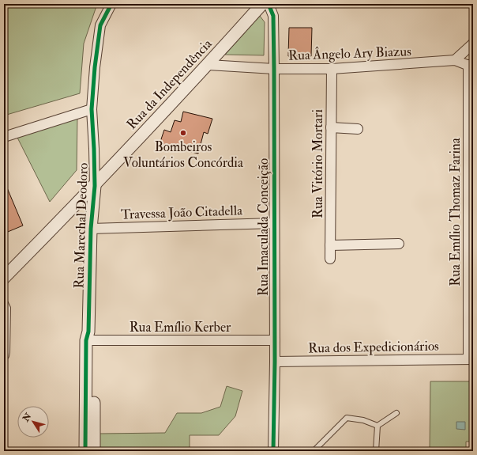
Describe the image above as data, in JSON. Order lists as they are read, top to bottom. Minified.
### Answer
{"streets":{"street":["Rua Ângelo Ary Biazus","Rua da Independência","Rua Vitório Mortari","Travessa João Citadella","Rua Emílio Thomaz Farina","Rua Marechal Deodoro","Rua Imaculada Conceição","Rua Emílio Kerber","Rua dos Expedicionários"]},"crossings":[["Rua Ângelo Ary Biazus","Rua da Independência"],["Rua Ângelo Ary Biazus","Rua Vitório Mortari"],["Rua Ângelo Ary Biazus","Rua Emílio Thomaz Farina"],["Rua Ângelo Ary Biazus","Rua Imaculada Conceição"],["Rua da Independência","Rua Marechal Deodoro"],["Travessa João Citadella","Rua Marechal Deodoro"],["Travessa João Citadella","Rua Imaculada Conceição"],["Rua Emílio Thomaz Farina","Rua dos Expedicionários"],["Rua Marechal Deodoro","Rua Emílio Kerber"],["Rua Imaculada Conceição","Rua Emílio Kerber"],["Rua Imaculada Conceição","Rua dos Expedicionários"]],"places":["Bombeiros Voluntários Concórdia"],"north":"top left"}
